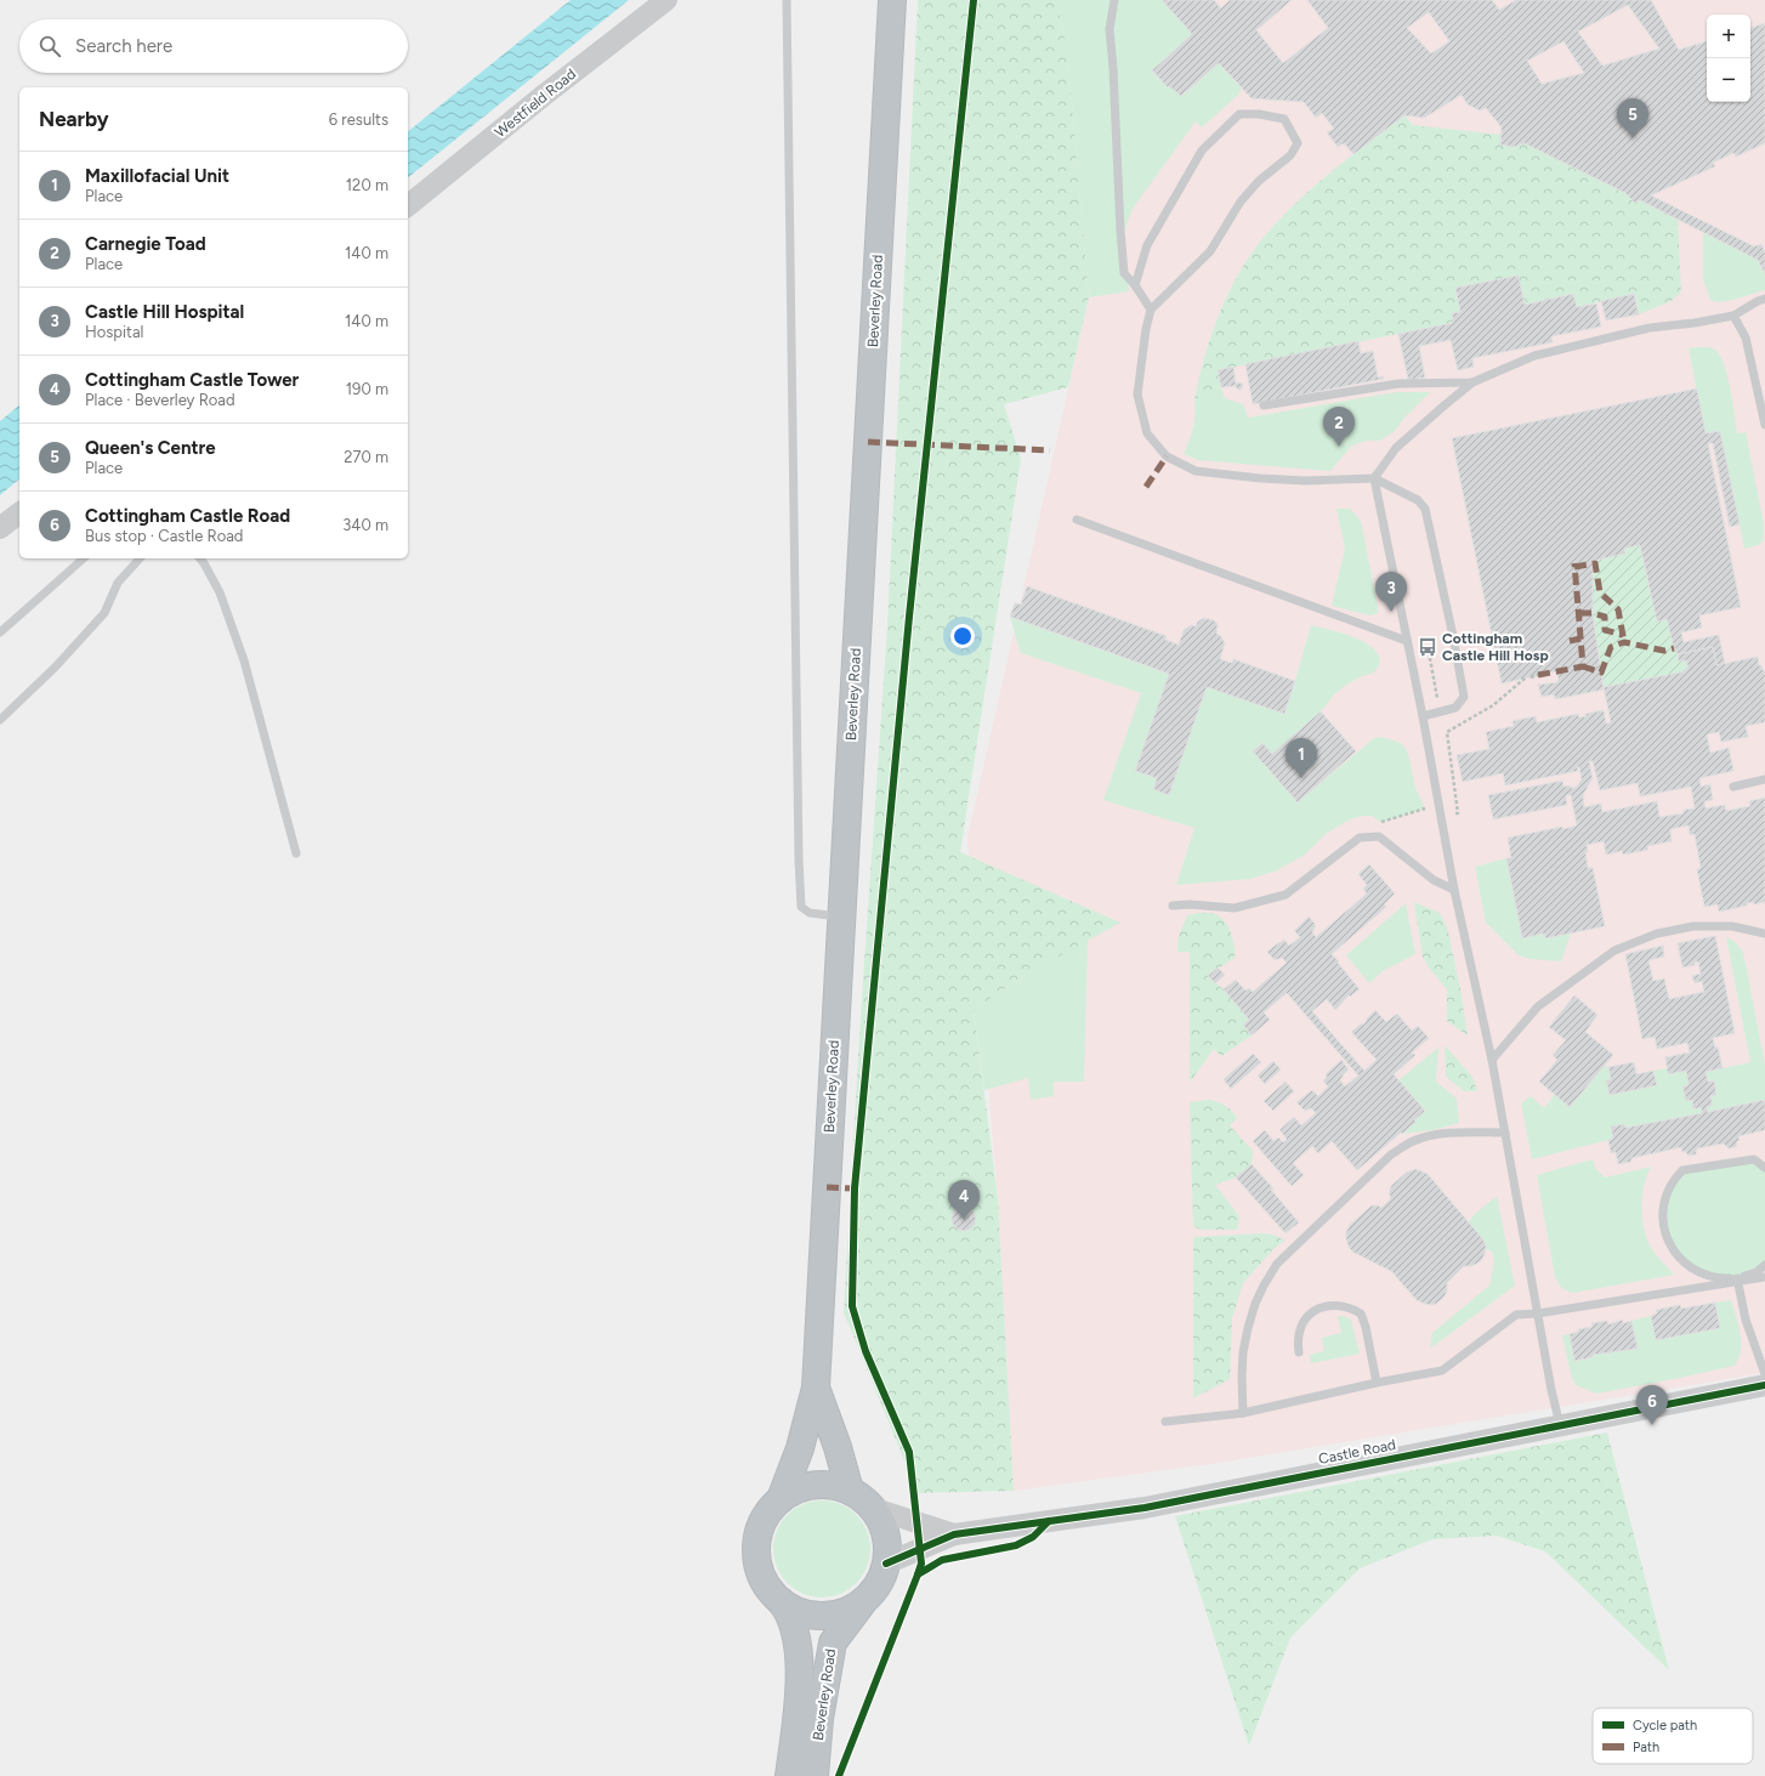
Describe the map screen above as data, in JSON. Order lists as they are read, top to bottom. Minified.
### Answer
{"streets":{"highway":["Beverley Road"],"street":["Westfield Road","Castle Road"]},"crossings":[["Beverley Road","Castle Road"]],"places":{"bus stop":["Cottingham Castle Hill Hosp"]},"legend":["Cycle path","Path"],"page":{"map_buttons":["+","−"],"search":"Search here","heading":["Nearby","6 results"],"pins":["5","2","3","1","4","6"],"list":[{"mark":"1","name":"Maxillofacial Unit","note":"Place","value":"120 m"},{"mark":"2","name":"Carnegie Toad","note":"Place","value":"140 m"},{"mark":"3","name":"Castle Hill Hospital","note":"Hospital","value":"140 m"},{"mark":"4","name":"Cottingham Castle Tower","note":"Place · Beverley Road","value":"190 m"},{"mark":"5","name":"Queen's Centre","note":"Place","value":"270 m"},{"mark":"6","name":"Cottingham Castle Road","note":"Bus stop · Castle Road","value":"340 m"}]}}
